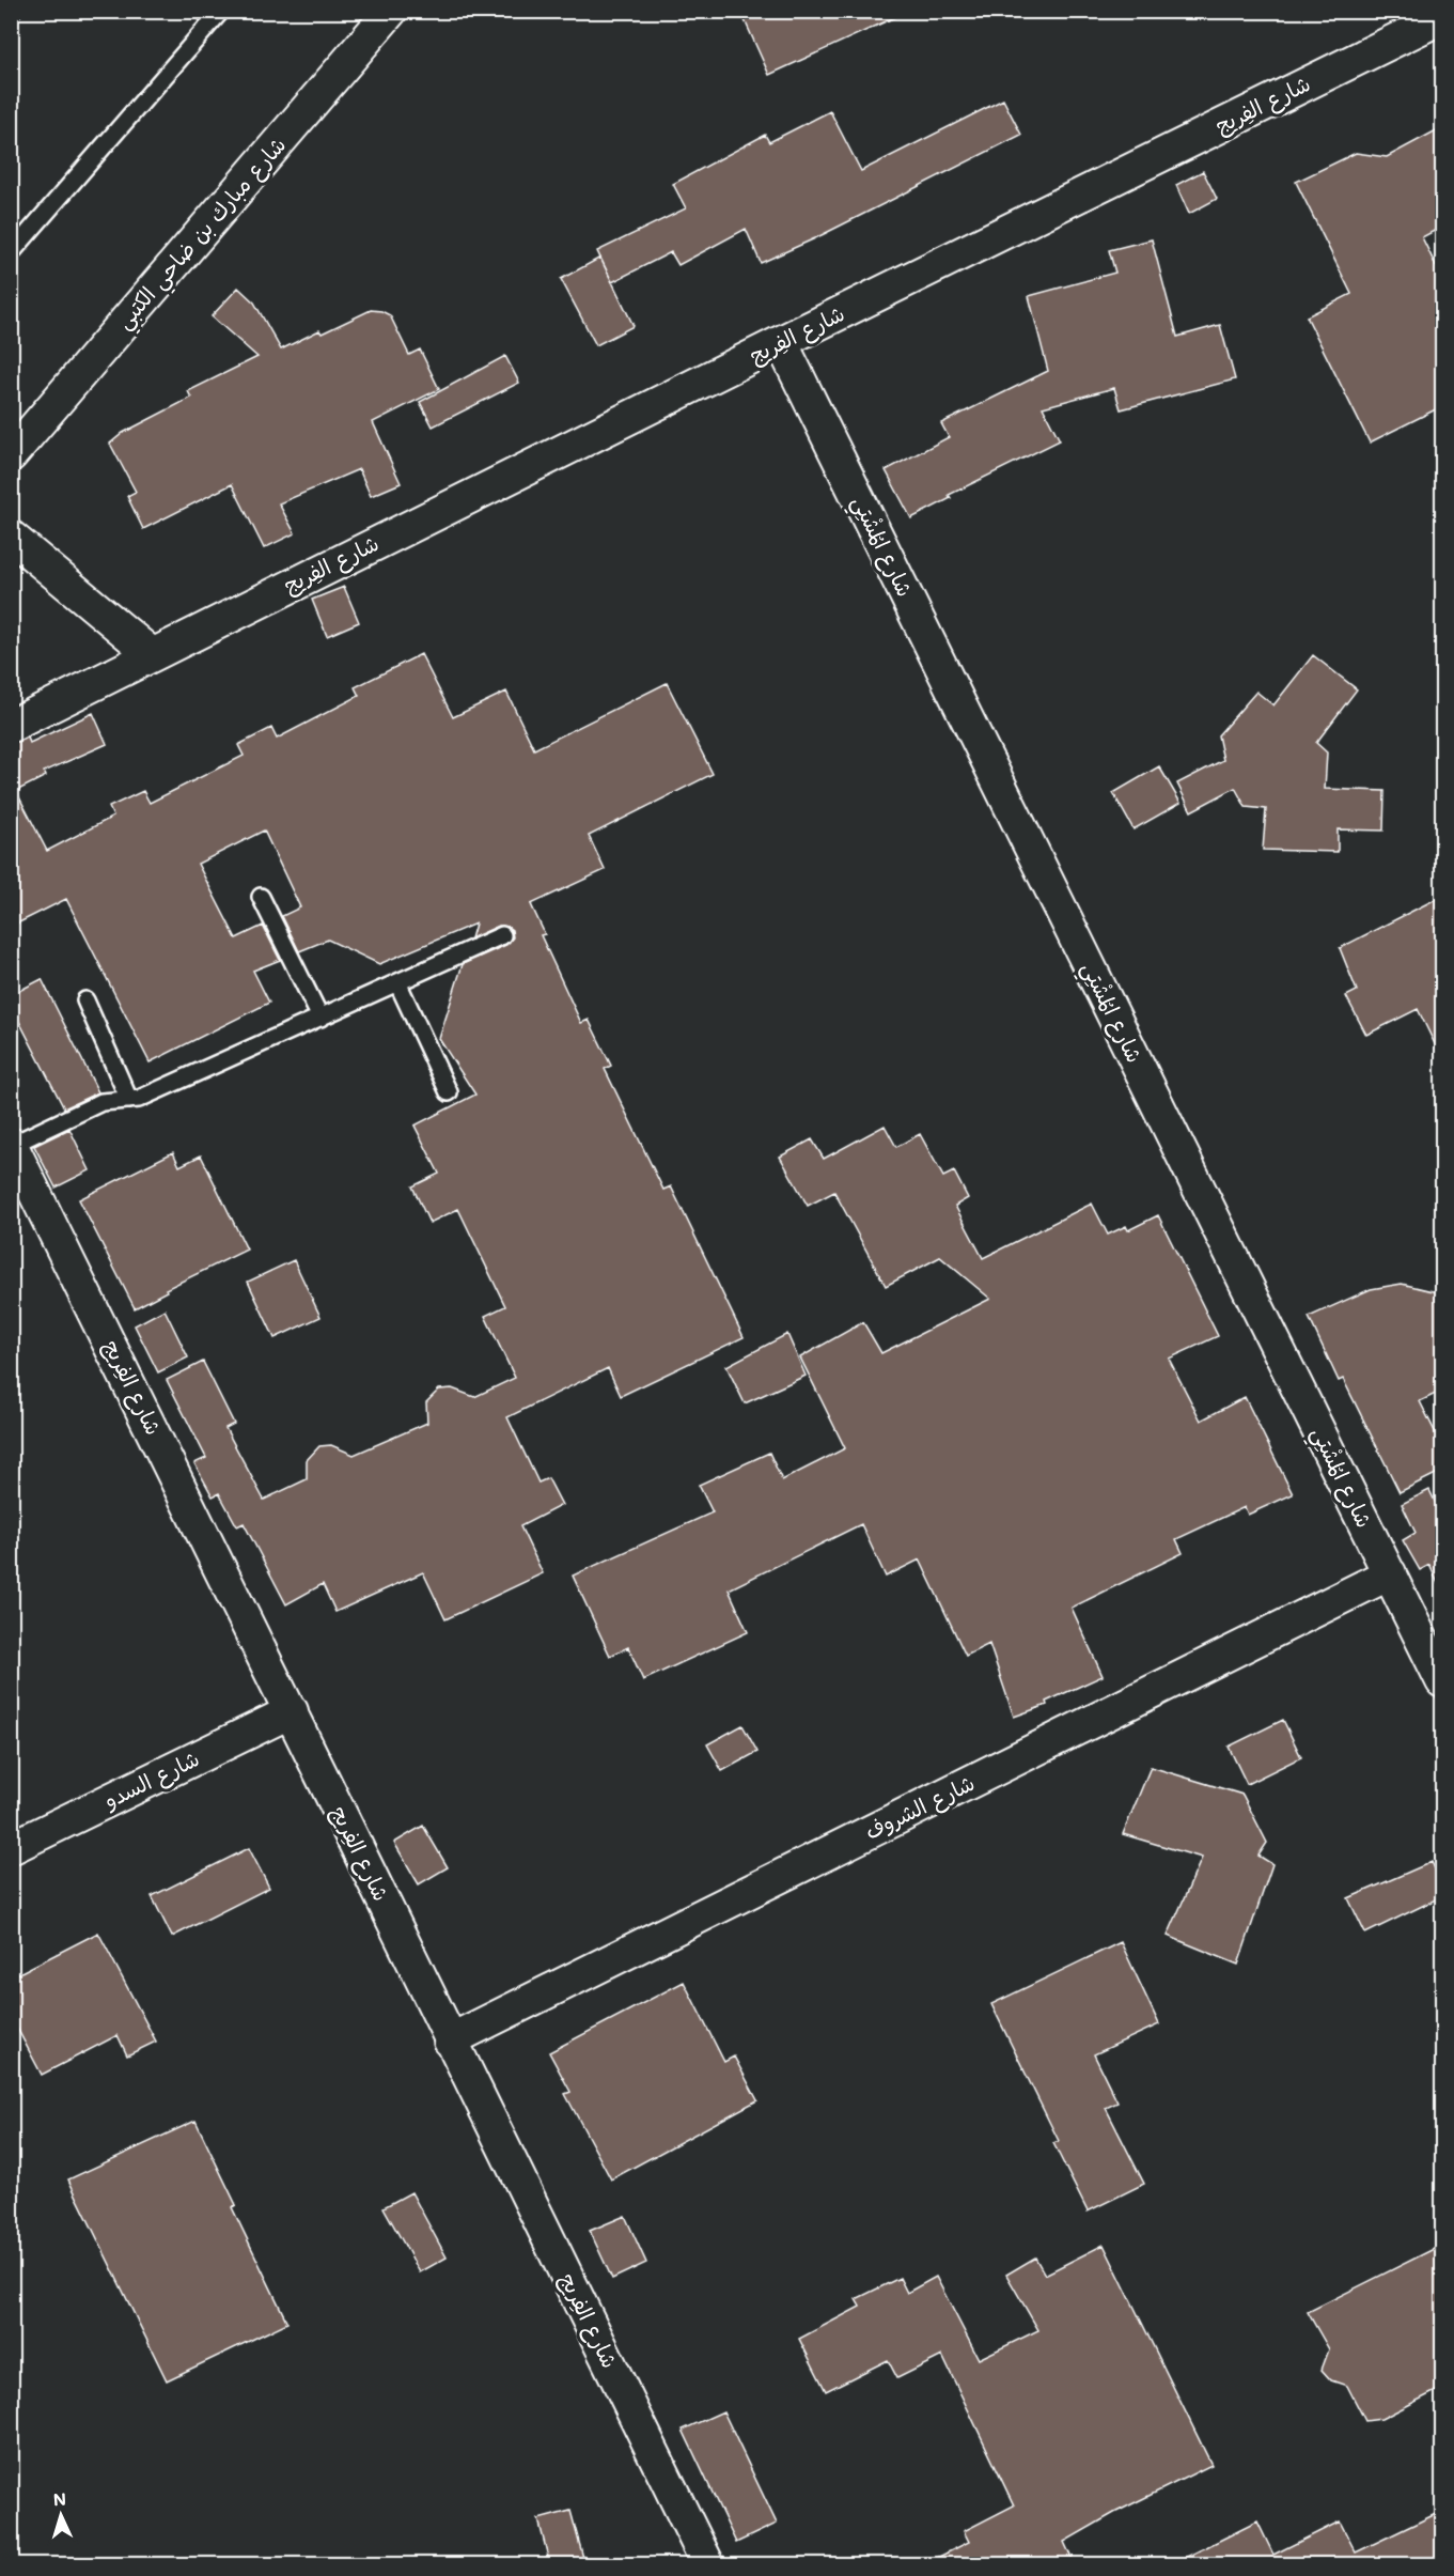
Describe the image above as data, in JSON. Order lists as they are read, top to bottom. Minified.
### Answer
{"streets":{"street":["شارع الفِريج","شارع مبارك بن ضاحي الكتبي","شارع المُشْتِي","شارع السدو","شارع الشروف"]},"crossings":[["شارع الفِريج","شارع المُشْتِي"],["شارع الفِريج","شارع السدو"],["شارع الفِريج","شارع الشروف"],["شارع المُشْتِي","شارع الشروف"]],"north":"top"}
